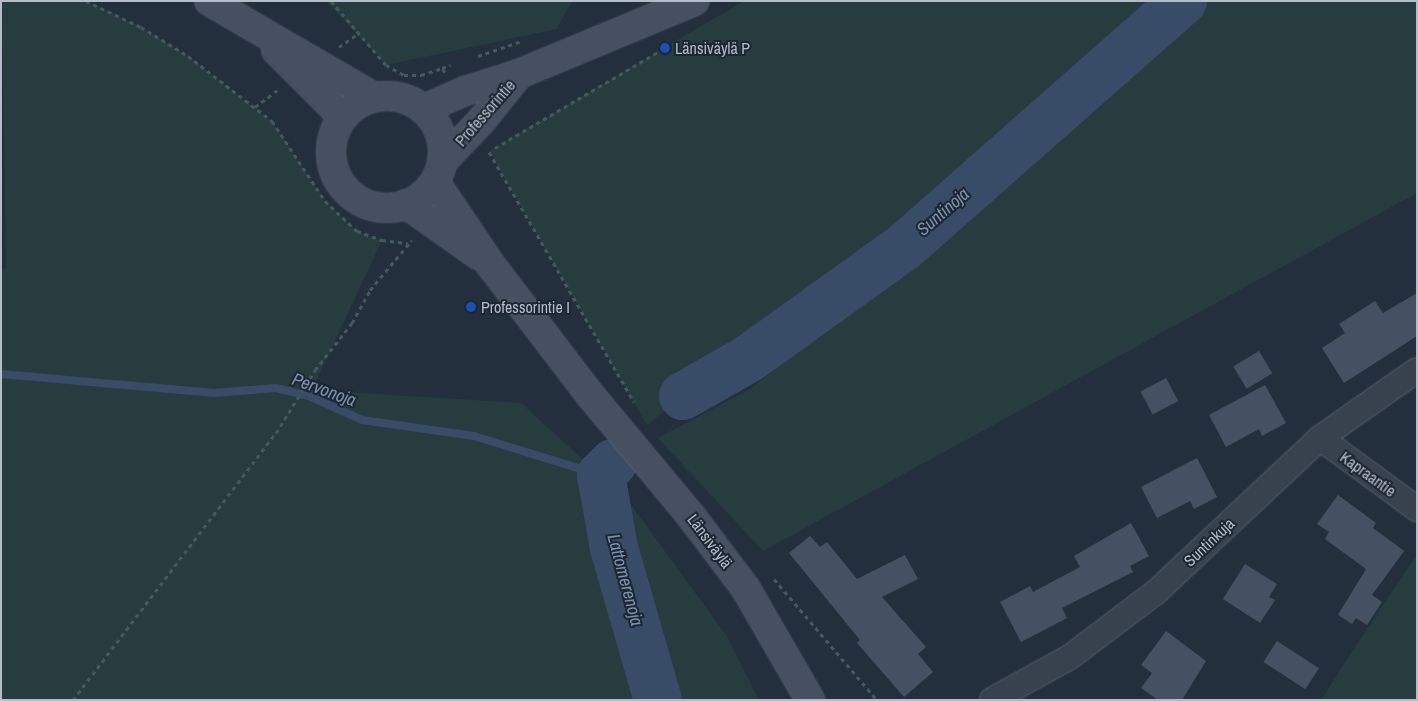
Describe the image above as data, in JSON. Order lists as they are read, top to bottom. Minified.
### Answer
{"streets":{"main road":["Professorintie","Länsiväylä"],"street":["Kapraantie","Suntinkuja"]},"crossings":[["Kapraantie","Suntinkuja"]],"water":["Suntinoja","Pervonoja","Lattomerenoja"],"places":["Länsiväylä P","Professorintie I"]}
